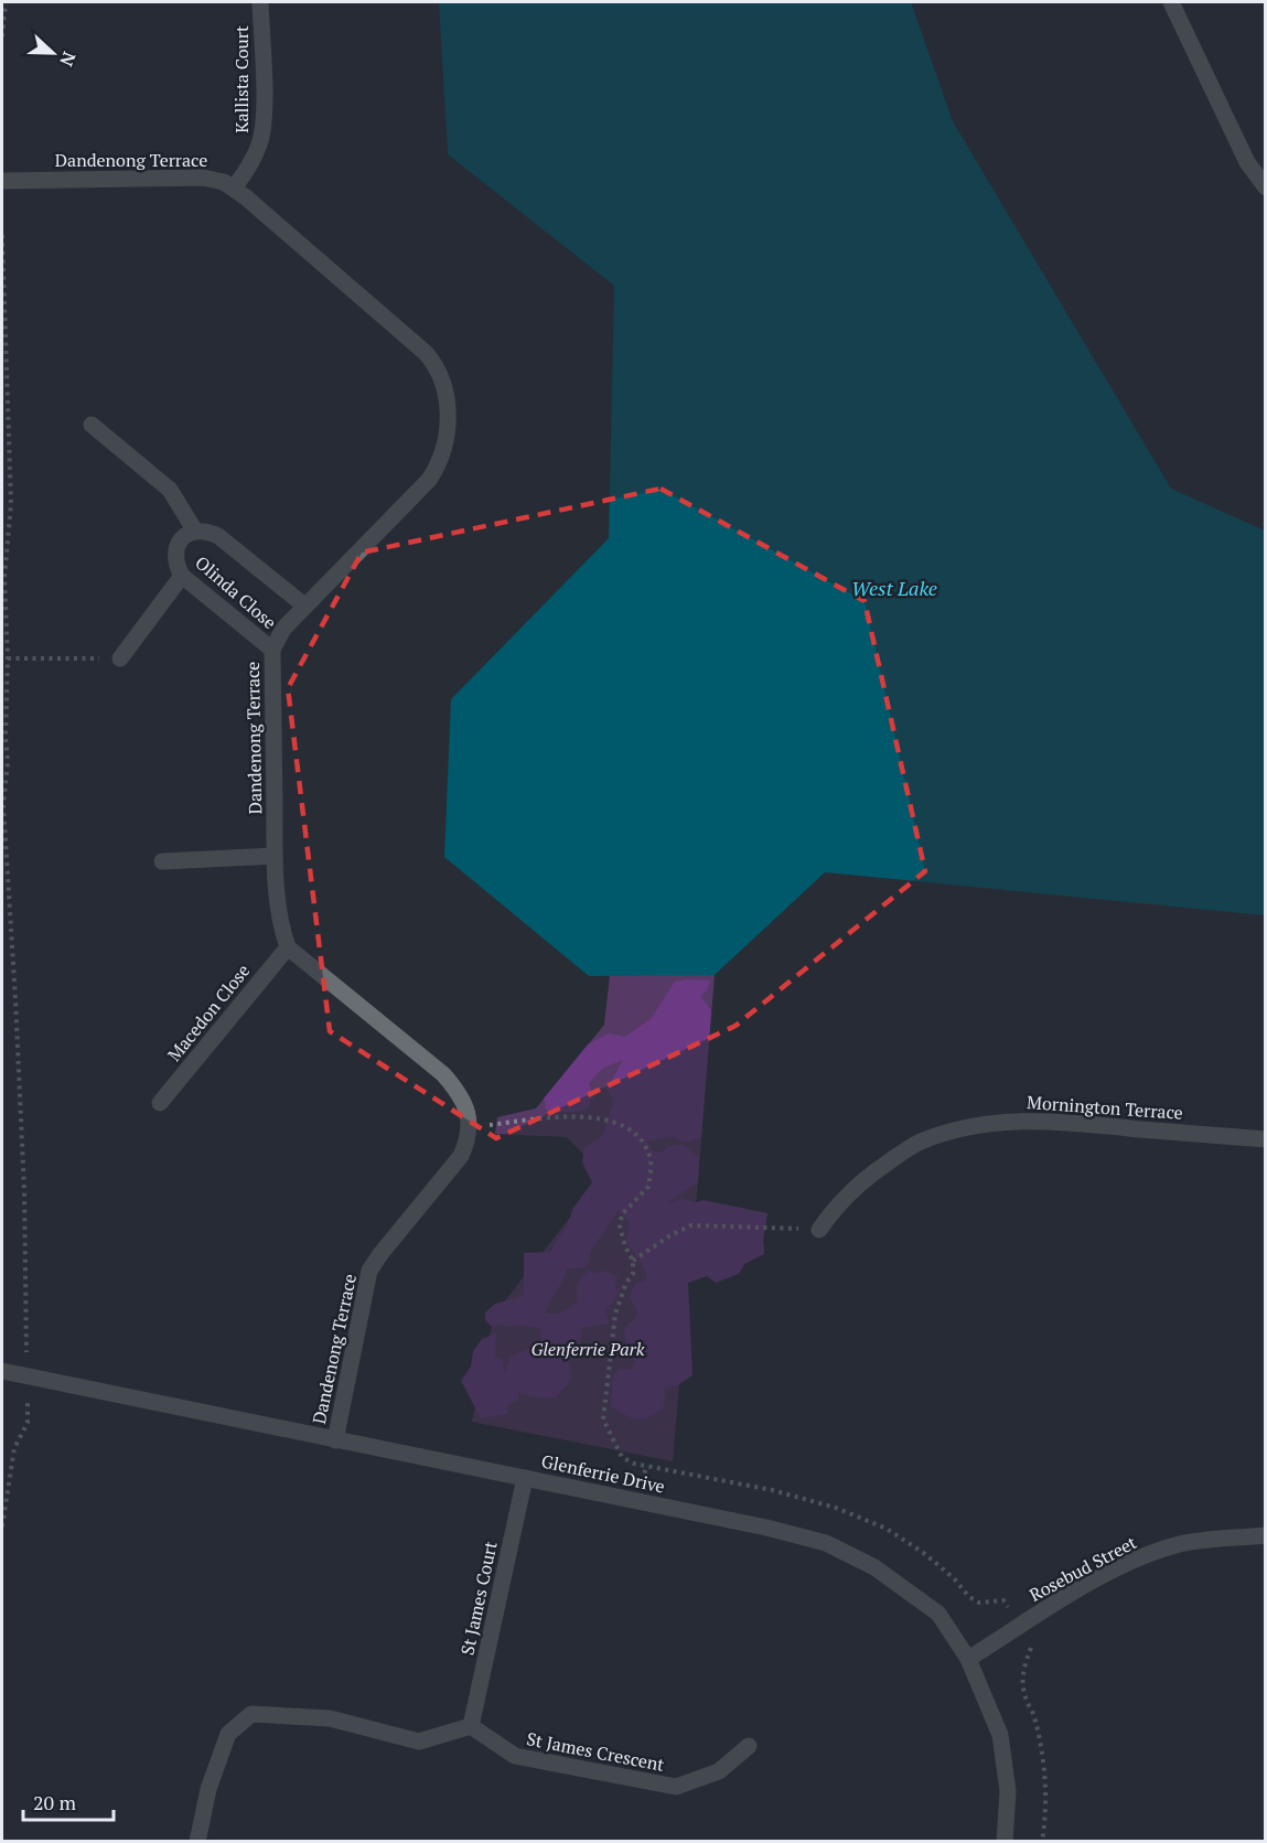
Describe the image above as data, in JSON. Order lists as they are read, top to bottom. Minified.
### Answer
{"streets":{"street":["Kallista Court","Dandenong Terrace","Olinda Close","Macedon Close","Mornington Terrace","Glenferrie Drive","Rosebud Street","St James Court","St James Crescent"]},"crossings":[["Kallista Court","Dandenong Terrace"],["Dandenong Terrace","Olinda Close"],["Dandenong Terrace","Macedon Close"],["Dandenong Terrace","Glenferrie Drive"],["Glenferrie Drive","Rosebud Street"],["Glenferrie Drive","St James Court"],["St James Court","St James Crescent"]],"water":["West Lake"],"parks":["Glenferrie Park"],"scale_bar":"20 m","north":"right"}
